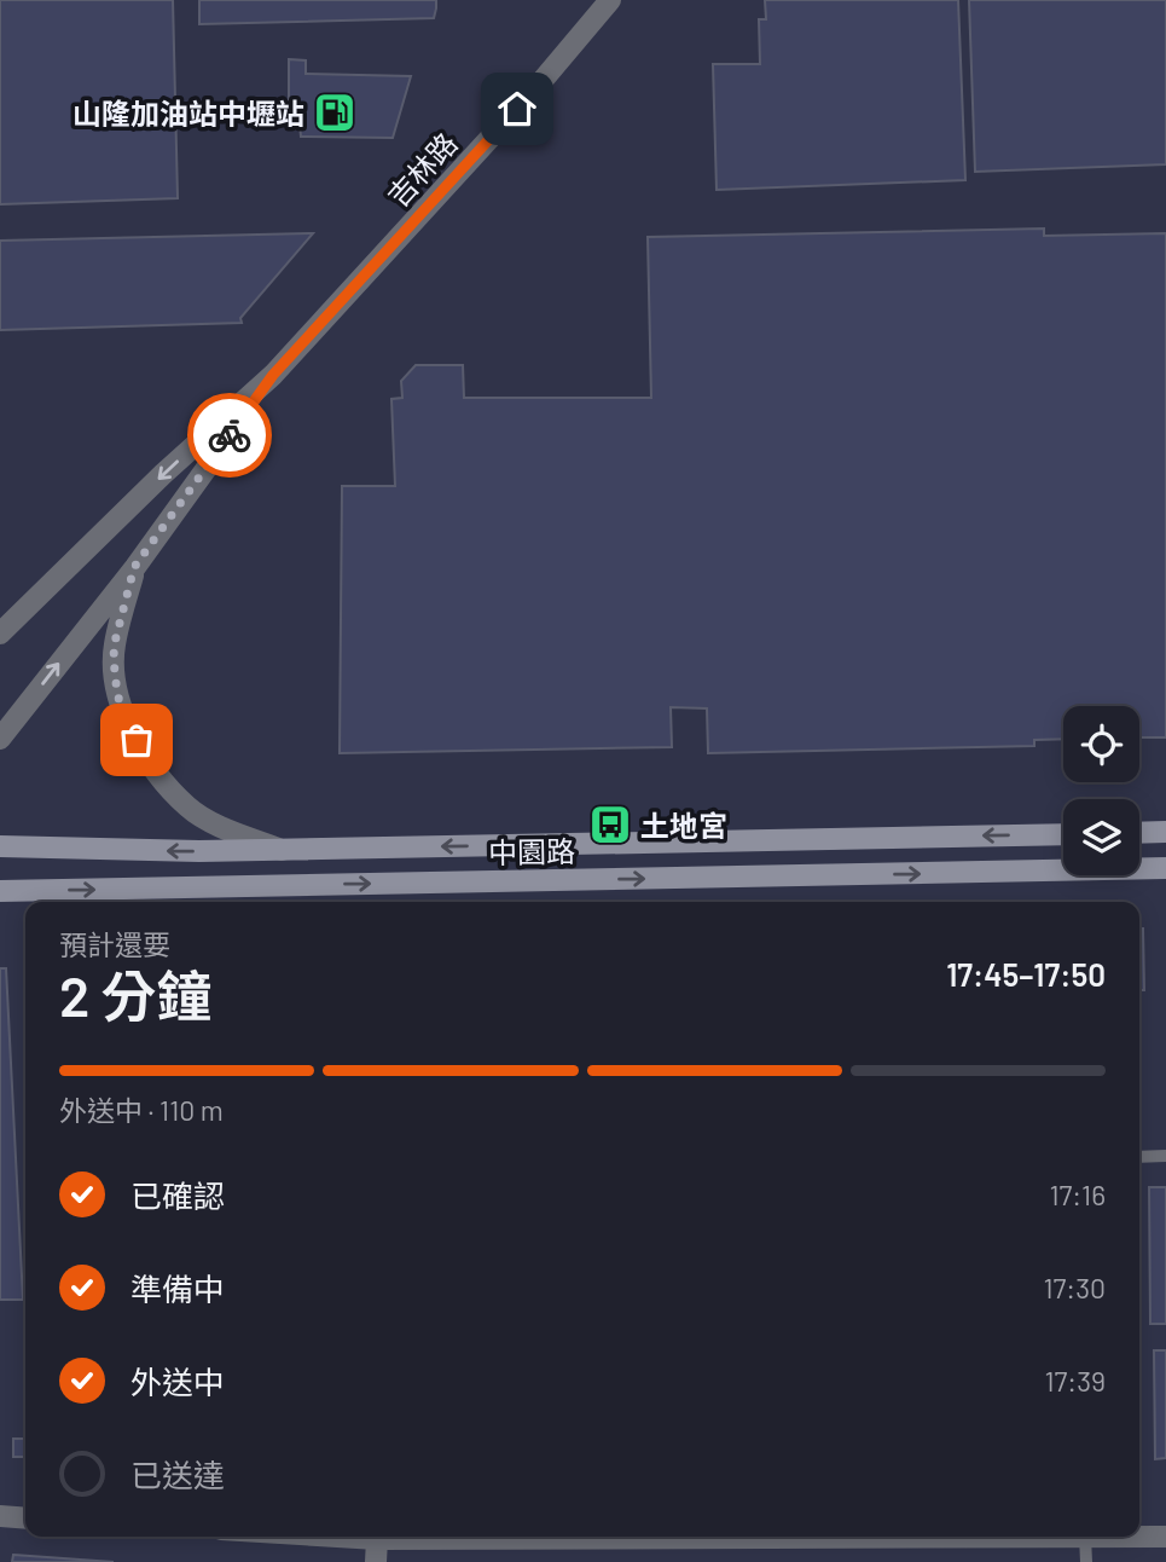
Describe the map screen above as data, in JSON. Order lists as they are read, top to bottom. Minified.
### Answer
{"streets":{"main road":["中園路"],"street":["吉林路"]},"places":{"fuel station":["山隆加油站中壢站"],"bus stop":["土地宮"]},"page":{"heading":["2 分鐘","預計還要","17:45–17:50"],"bar":"外送中 · 110 m","list":[["已確認","17:16"],["準備中","17:30"],["外送中","17:39"],"已送達"]}}
